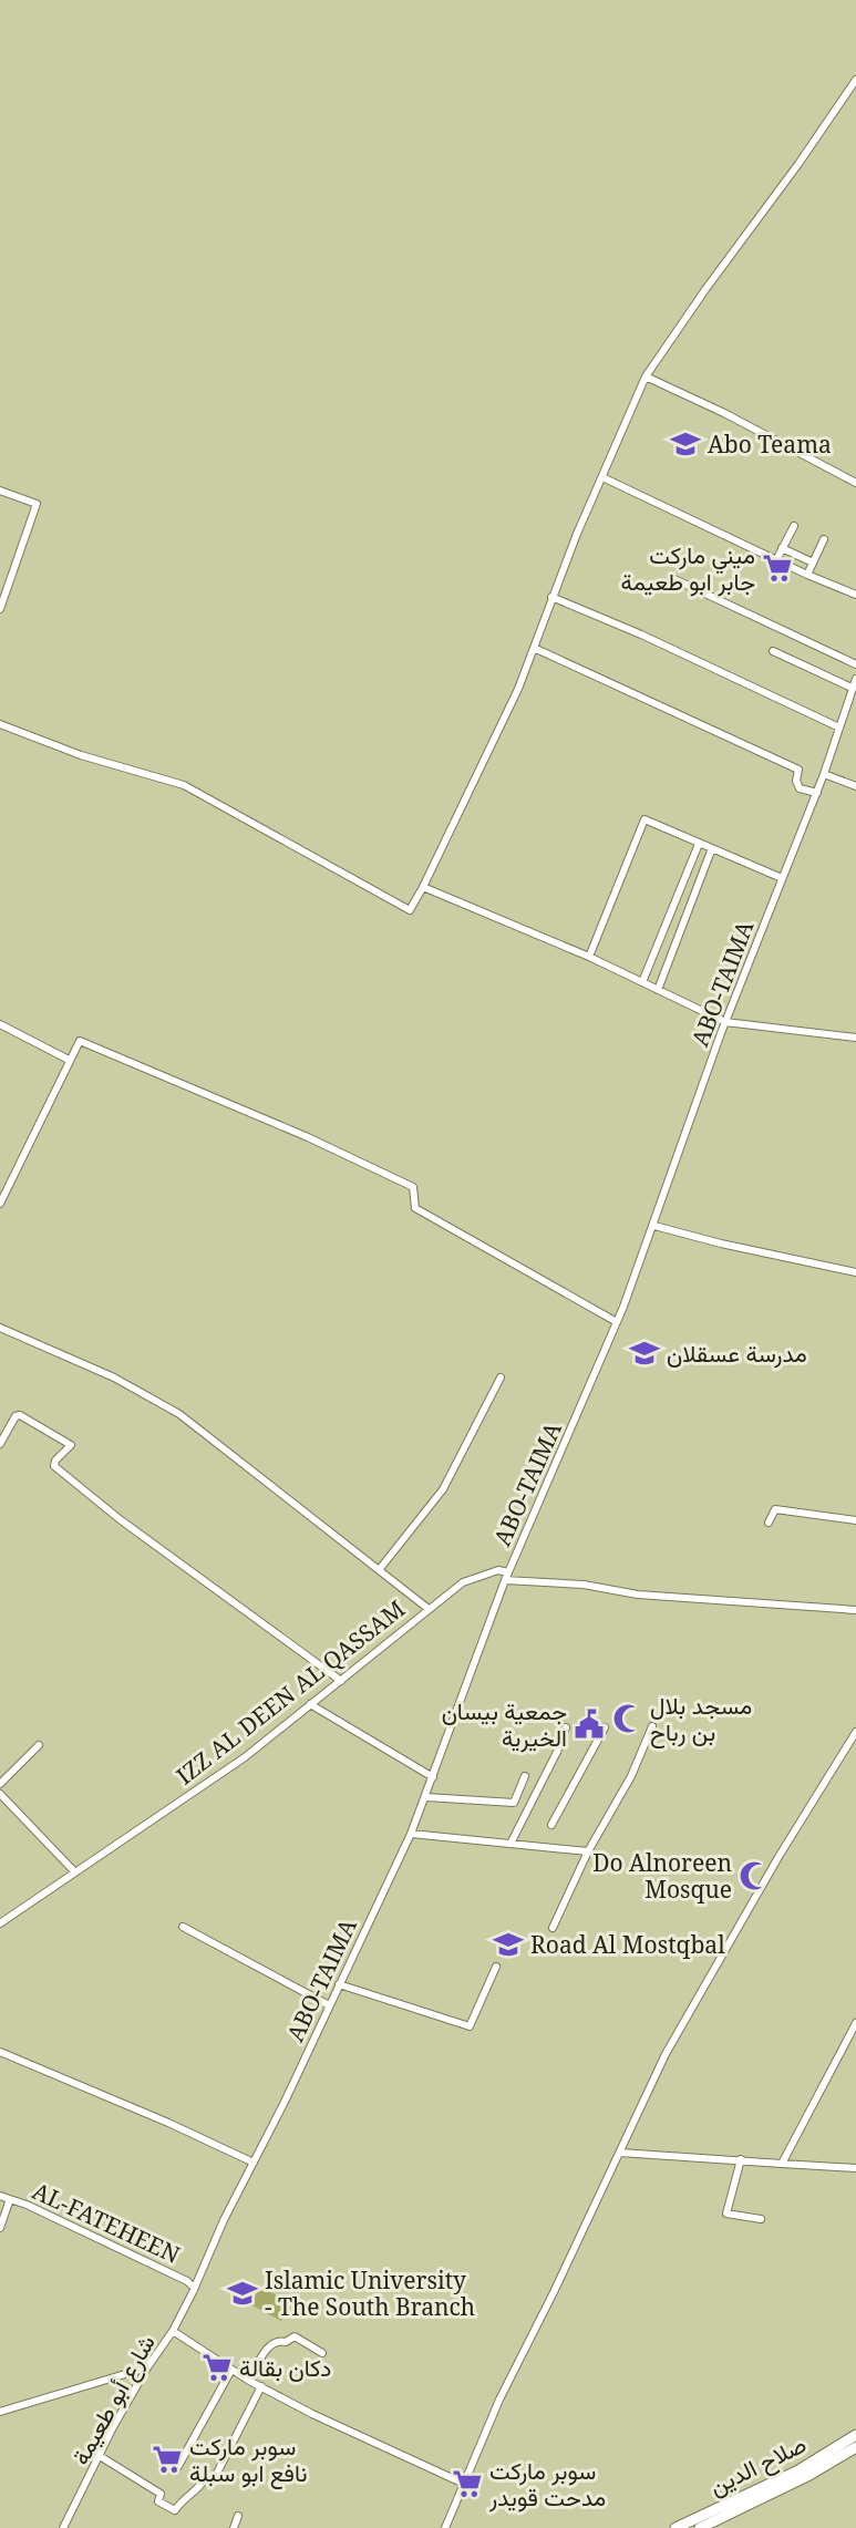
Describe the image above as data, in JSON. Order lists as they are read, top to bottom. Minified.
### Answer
{"streets":{"highway":["صلاح الدين"],"street":["ABO-TAIMA","IZZ AL DEEN AL QASSAM","AL-FATEHEEN","شارع أبو طعيمة"]},"crossings":[["ABO-TAIMA","IZZ AL DEEN AL QASSAM"],["ABO-TAIMA","AL-FATEHEEN"],["ABO-TAIMA","شارع أبو طعيمة"],["AL-FATEHEEN","شارع أبو طعيمة"]],"places":{"school or university":["Abo Teama","مدرسة عسقلان","Road Al Mostqbal","Islamic University - The South Branch"],"supermarket":["ميني ماركت جابر ابو طعيمة","دكان بقالة","سوبر ماركت نافع ابو سبلة","سوبر ماركت مدحت قويدر"],"mosque":["مسجد بلال بن رباح","Do Alnoreen Mosque"],"public building":["جمعية بيسان الخيرية"]}}
